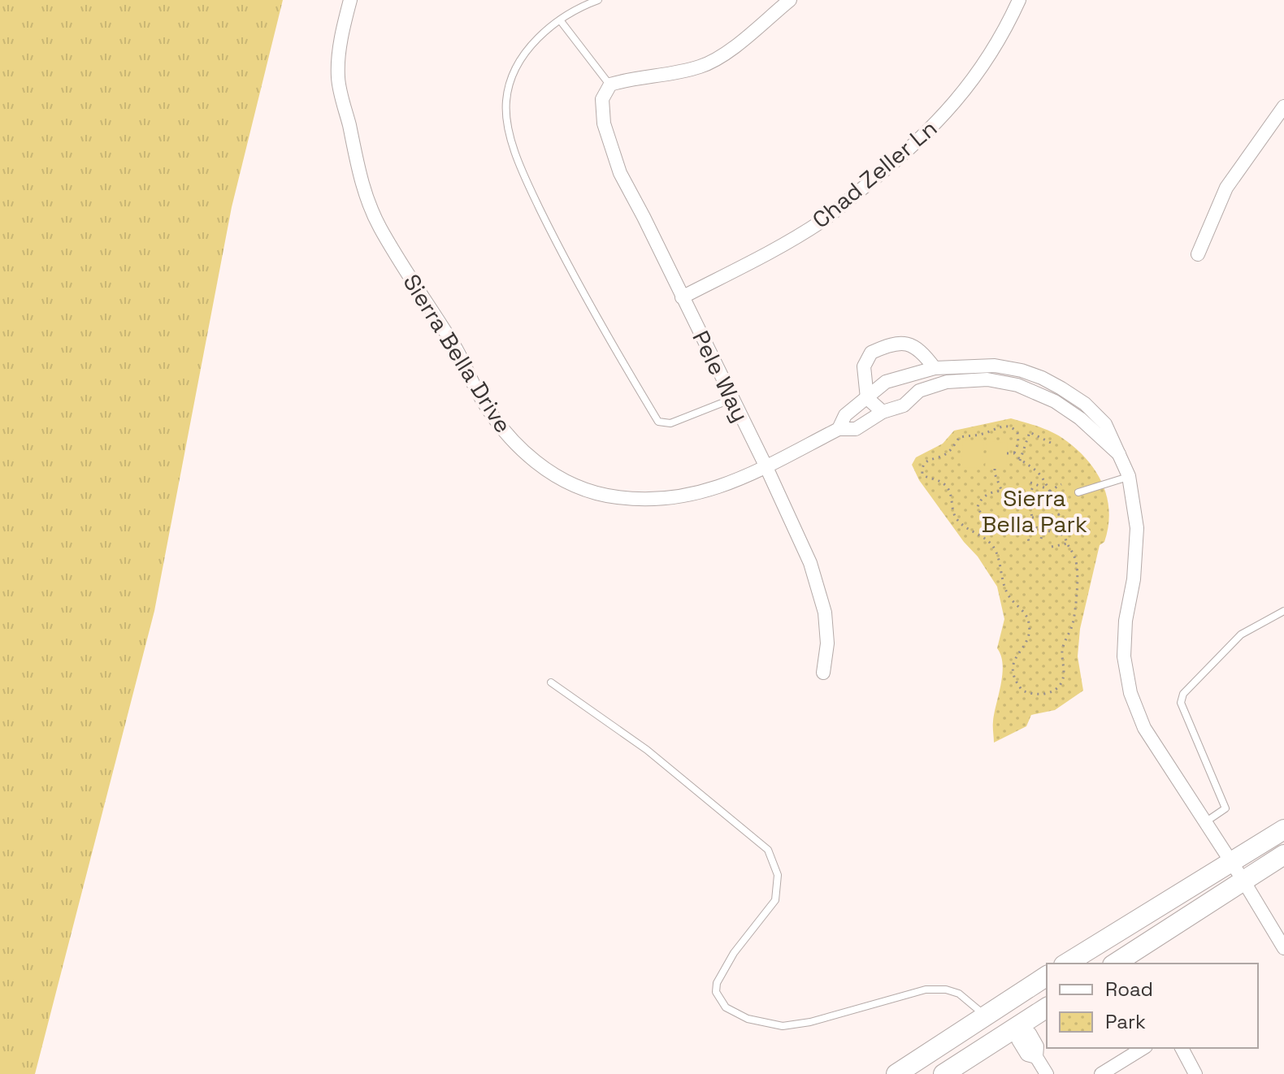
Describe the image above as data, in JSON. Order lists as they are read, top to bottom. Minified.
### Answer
{"streets":{"street":["Chad Zeller Ln","Sierra Bella Drive","Pele Way"]},"crossings":[["Chad Zeller Ln","Pele Way"],["Sierra Bella Drive","Pele Way"]],"parks":["Sierra Bella Park"],"legend":["Road","Park"]}
